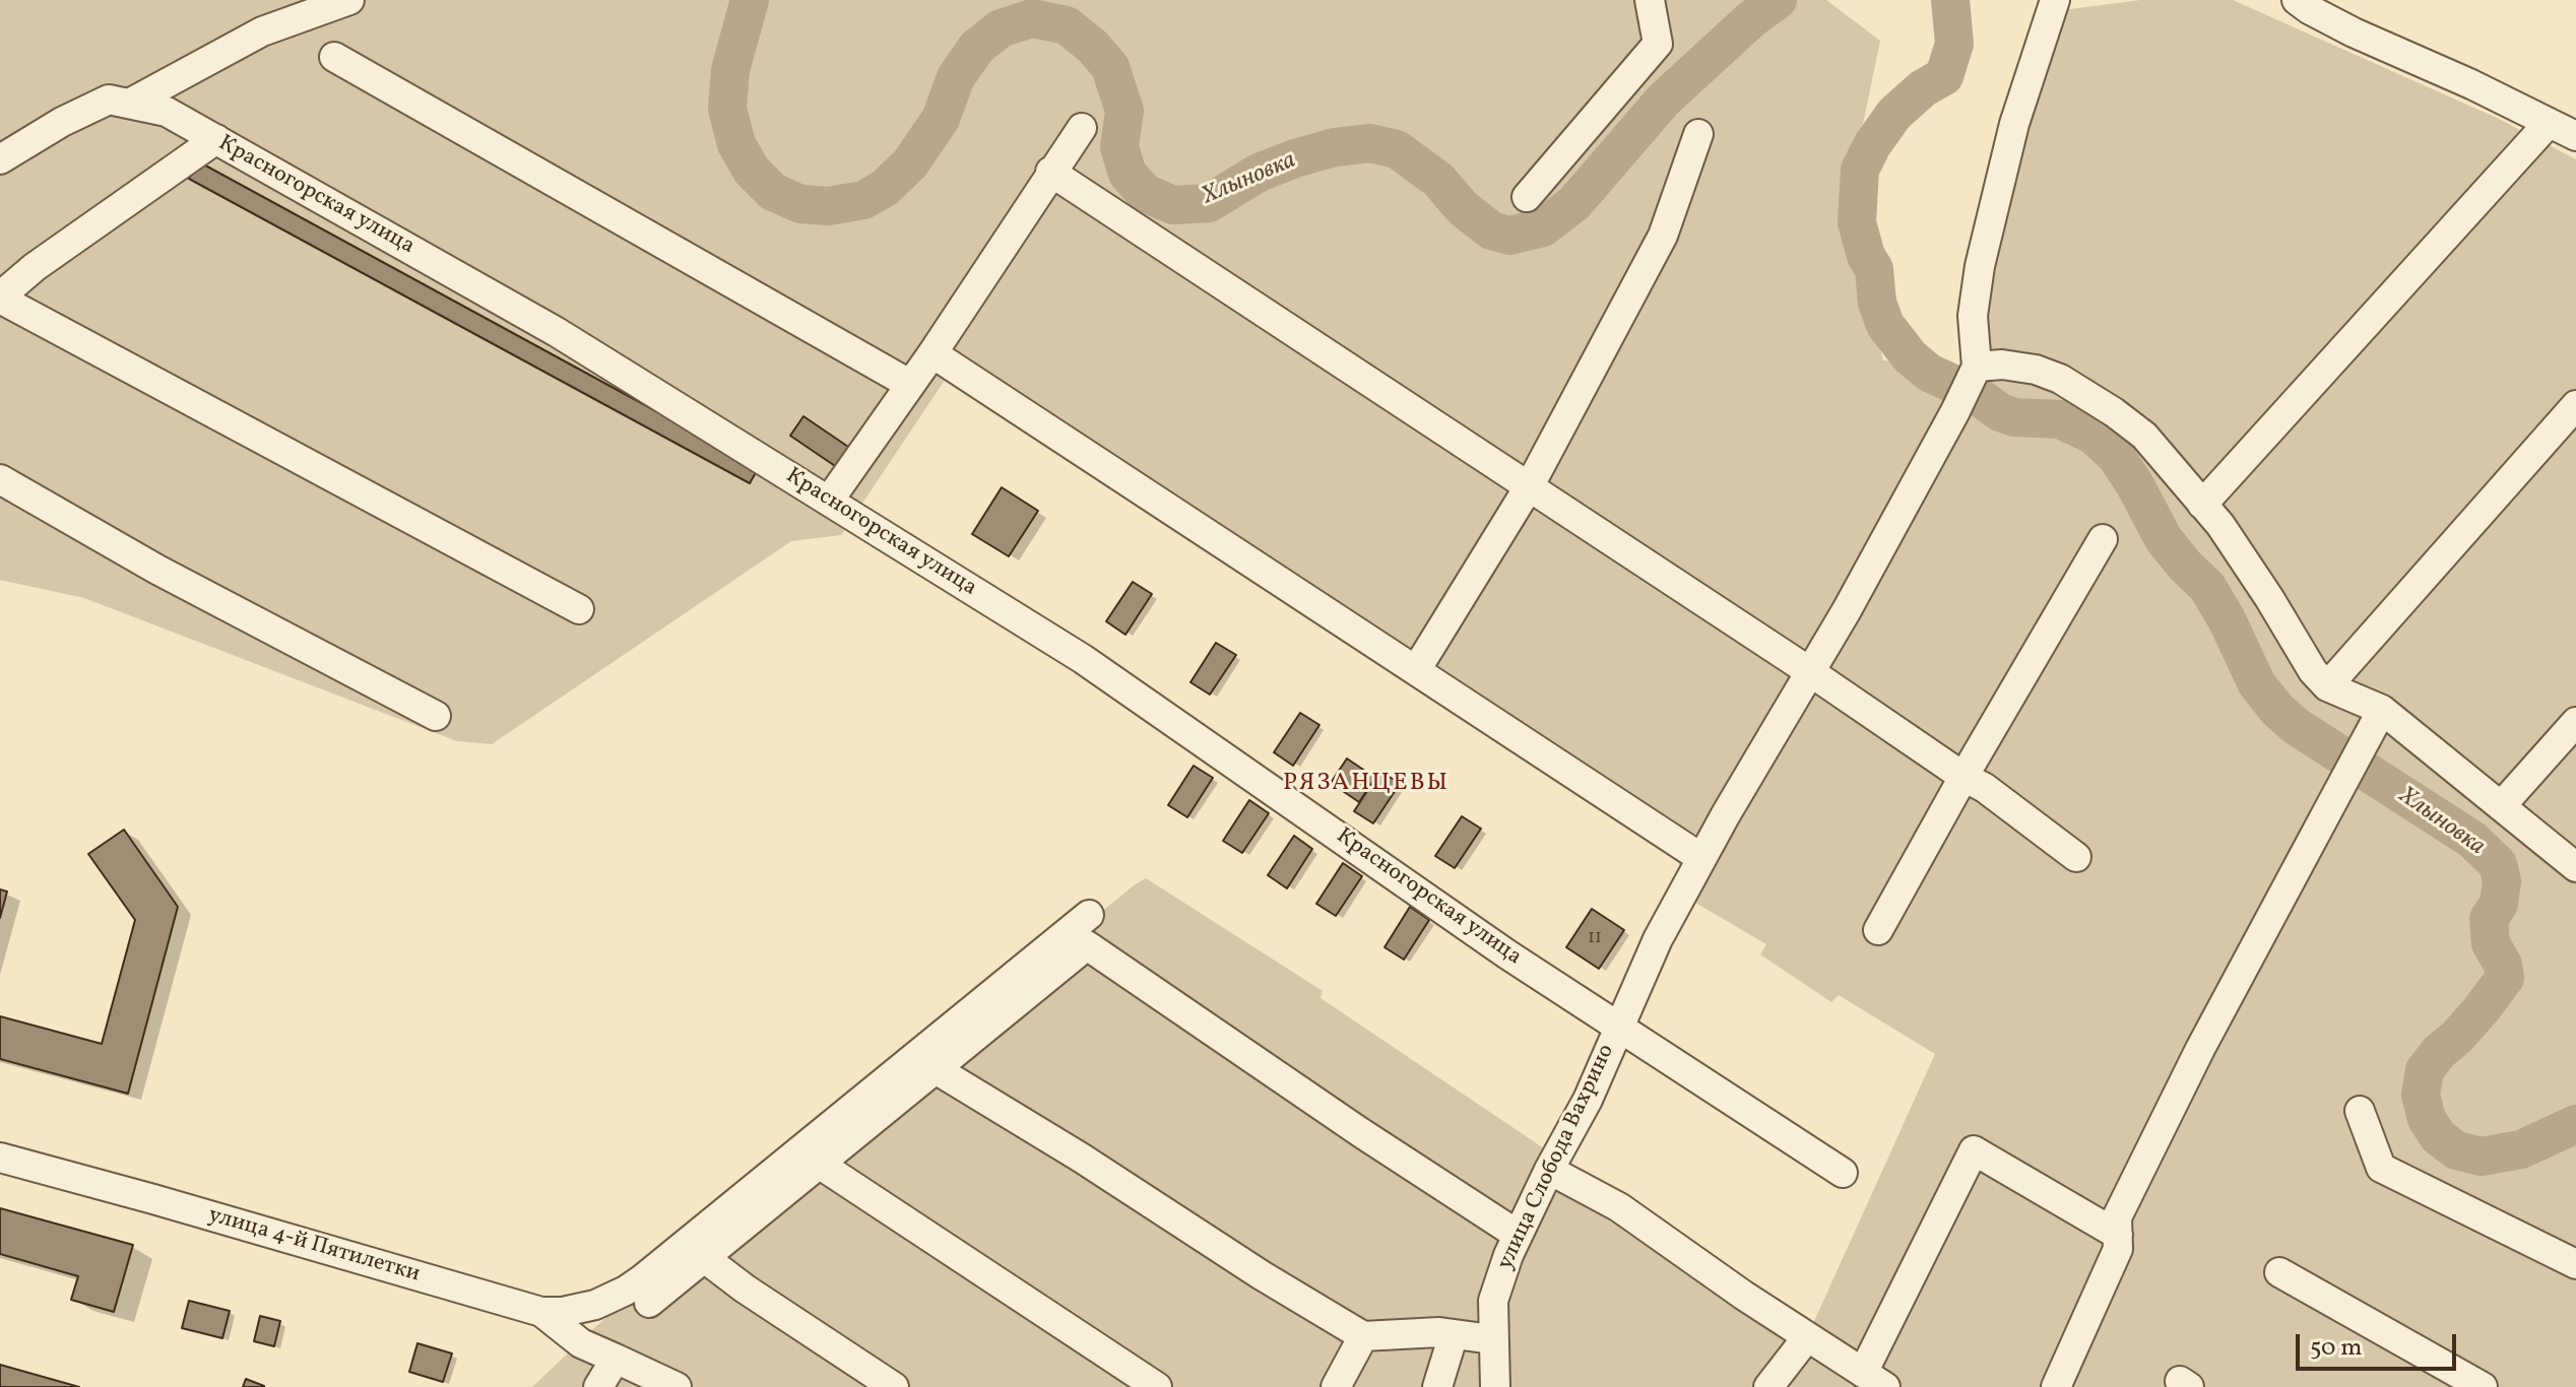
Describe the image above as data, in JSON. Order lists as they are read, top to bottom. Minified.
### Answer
{"streets":{"street":["Красногорская улица","улица Слобода Вахрино","улица 4-й Пятилетки"]},"crossings":[["Красногорская улица","улица Слобода Вахрино"]],"districts":["РЯЗАНЦЕВЫ"],"water":["Хлыновка"],"house_numbers":["11"],"scale_bar":"50 m"}
